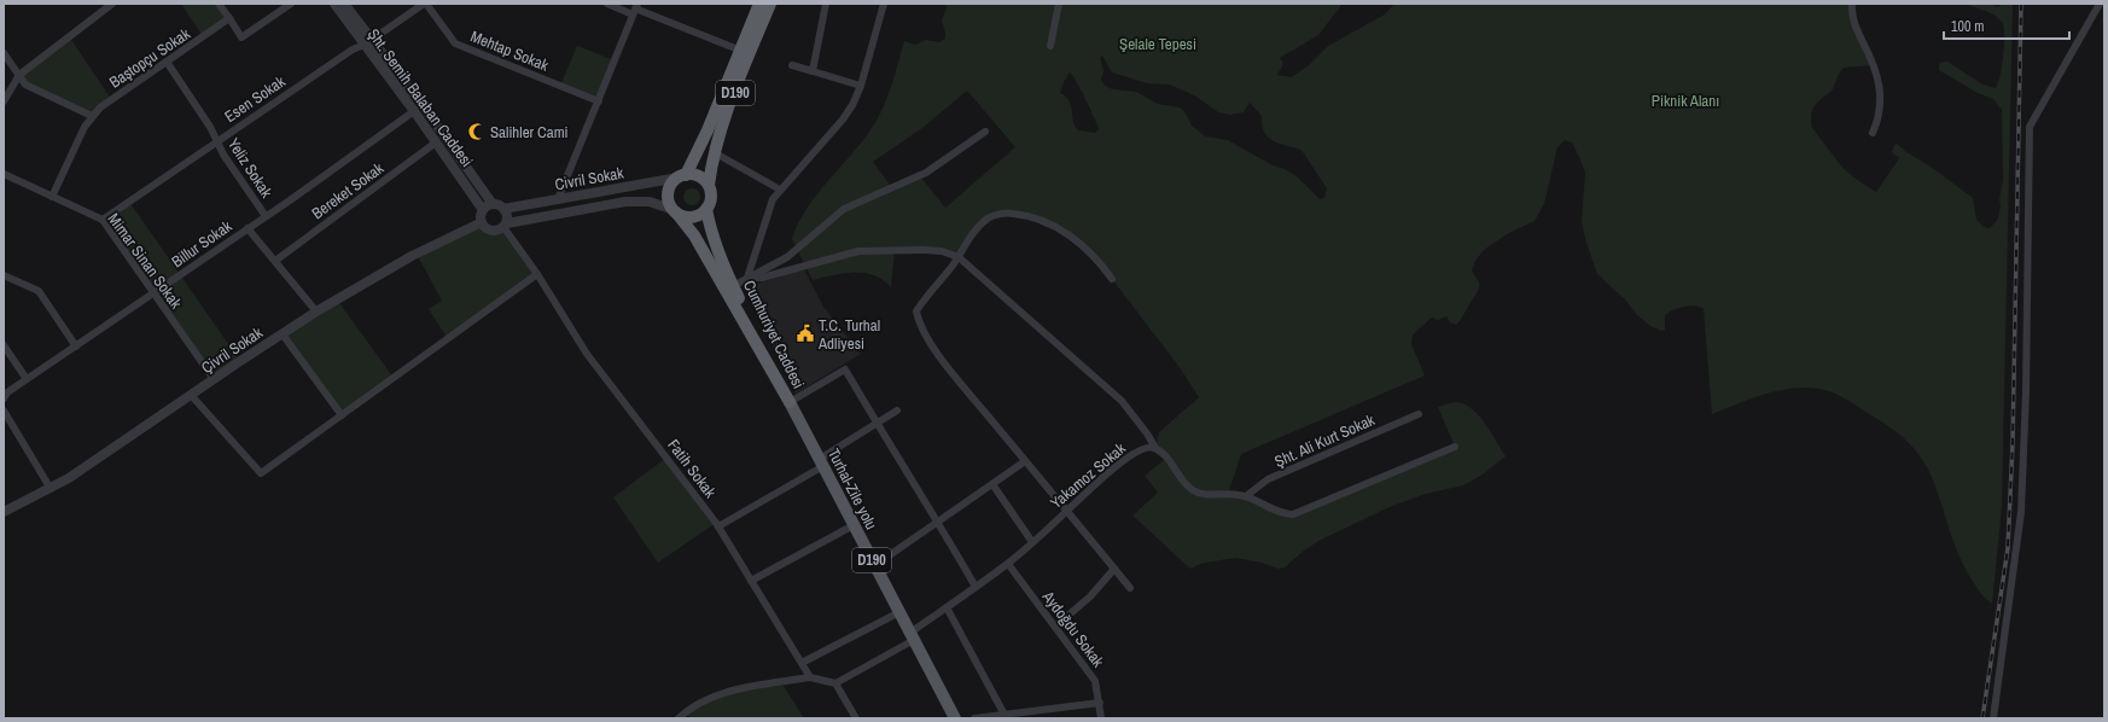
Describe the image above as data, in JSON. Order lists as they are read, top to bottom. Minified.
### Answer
{"streets":{"highway":["D190","Cumhuriyet Caddesi"],"main road":["Turhal-Zile yolu"],"street":["Mehtap Sokak","Baştopçu Sokak","Şht. Semih Balaban Caddesi","Esen Sokak","Yeliz Sokak","Civril Sokak","Bereket Sokak","Billur Sokak","Mimar Sinan Sokak","Çivril Sokak","Şht. Ali Kurt Sokak","Fatih Sokak","Yakamoz Sokak","Aydoğdu Sokak"]},"crossings":[["Mehtap Sokak","Esen Sokak"],["Baştopçu Sokak","Yeliz Sokak"],["Baştopçu Sokak","Mimar Sinan Sokak"],["D190","Civril Sokak"],["D190","Cumhuriyet Caddesi"],["Şht. Semih Balaban Caddesi","Esen Sokak"],["Şht. Semih Balaban Caddesi","Civril Sokak"],["Şht. Semih Balaban Caddesi","Bereket Sokak"],["Şht. Semih Balaban Caddesi","Billur Sokak"],["Şht. Semih Balaban Caddesi","Çivril Sokak"],["Şht. Semih Balaban Caddesi","Fatih Sokak"],["Esen Sokak","Yeliz Sokak"],["Esen Sokak","Mimar Sinan Sokak"],["Yeliz Sokak","Billur Sokak"],["Civril Sokak","Cumhuriyet Caddesi"],["Civril Sokak","Çivril Sokak"],["Civril Sokak","Fatih Sokak"],["Billur Sokak","Mimar Sinan Sokak"],["Mimar Sinan Sokak","Çivril Sokak"],["Cumhuriyet Caddesi","Turhal-Zile yolu"],["Çivril Sokak","Fatih Sokak"],["Yakamoz Sokak","Turhal-Zile yolu"],["Yakamoz Sokak","Aydoğdu Sokak"]],"parks":["Şelale Tepesi","Piknik Alanı"],"places":{"mosque":["Salihler Cami"],"public building":["T.C. Turhal Adliyesi"]},"scale_bar":"100 m"}
